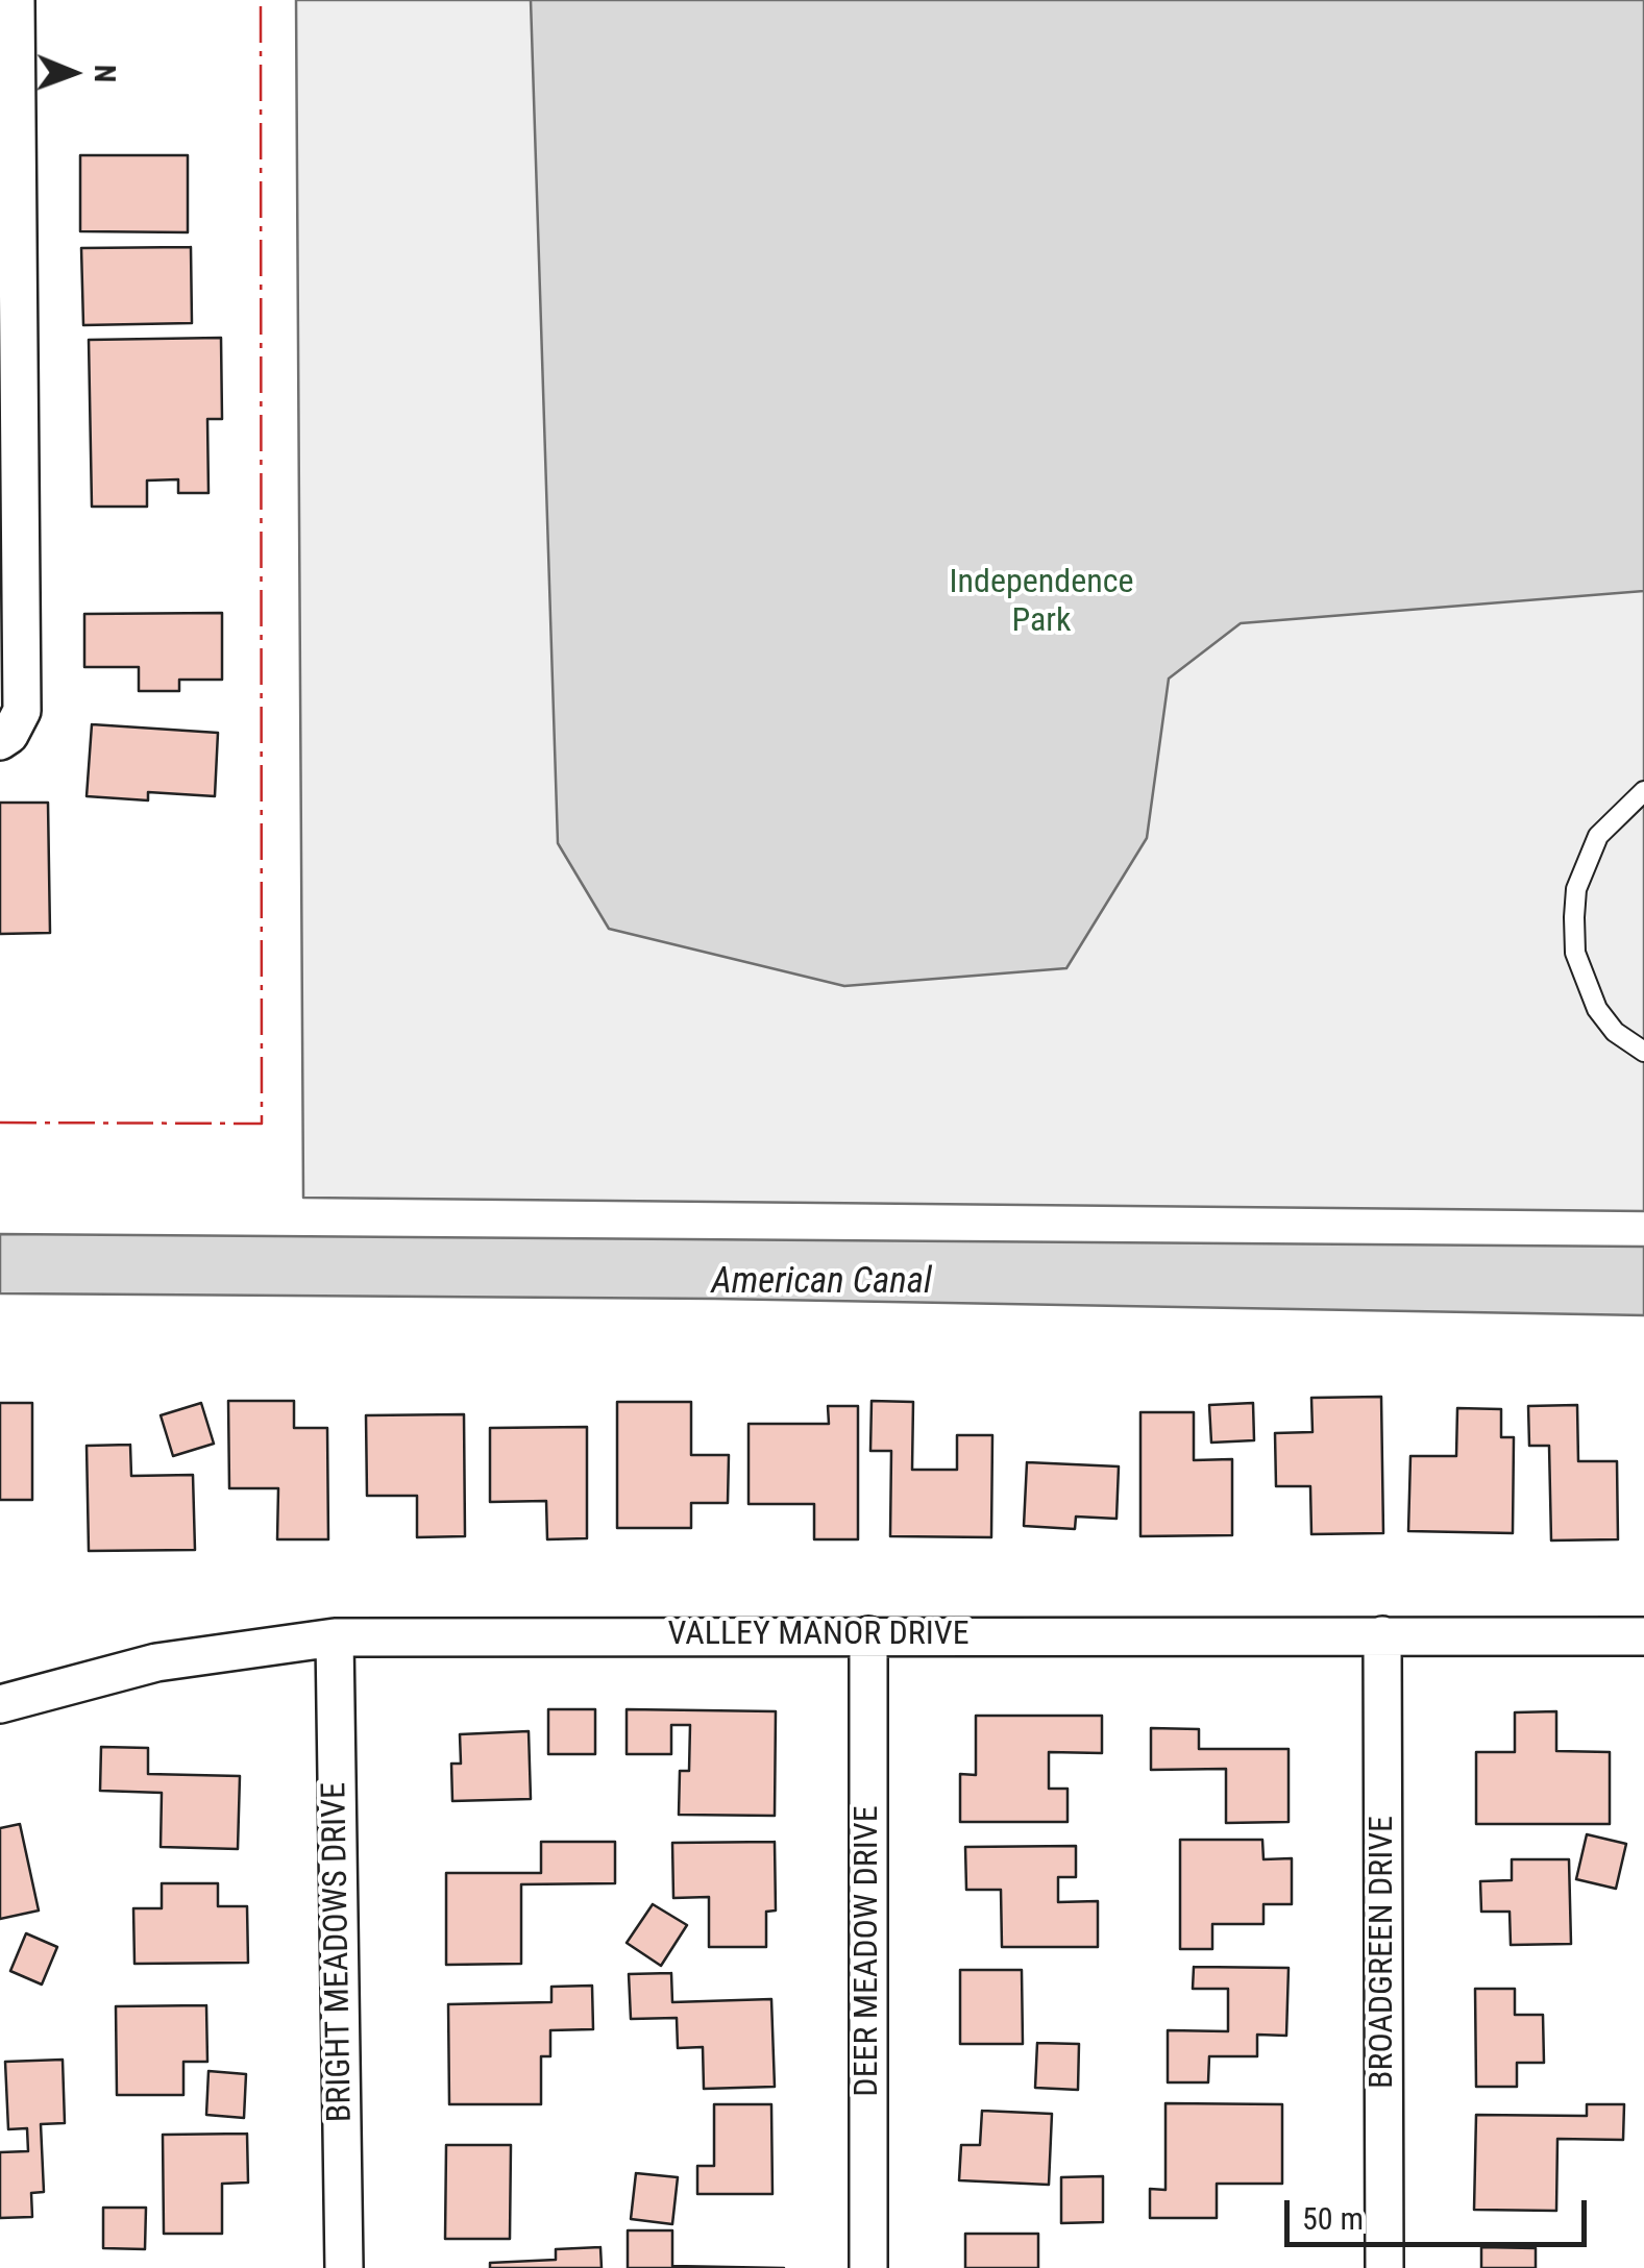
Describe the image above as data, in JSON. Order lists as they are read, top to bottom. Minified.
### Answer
{"streets":{"street":["VALLEY MANOR DRIVE","DEER MEADOW DRIVE","BRIGHT MEADOWS DRIVE","BROADGREEN DRIVE"]},"crossings":[["VALLEY MANOR DRIVE","DEER MEADOW DRIVE"],["VALLEY MANOR DRIVE","BRIGHT MEADOWS DRIVE"],["VALLEY MANOR DRIVE","BROADGREEN DRIVE"]],"water":["American Canal"],"parks":["Independence Park"],"scale_bar":"50 m","north":"right"}
